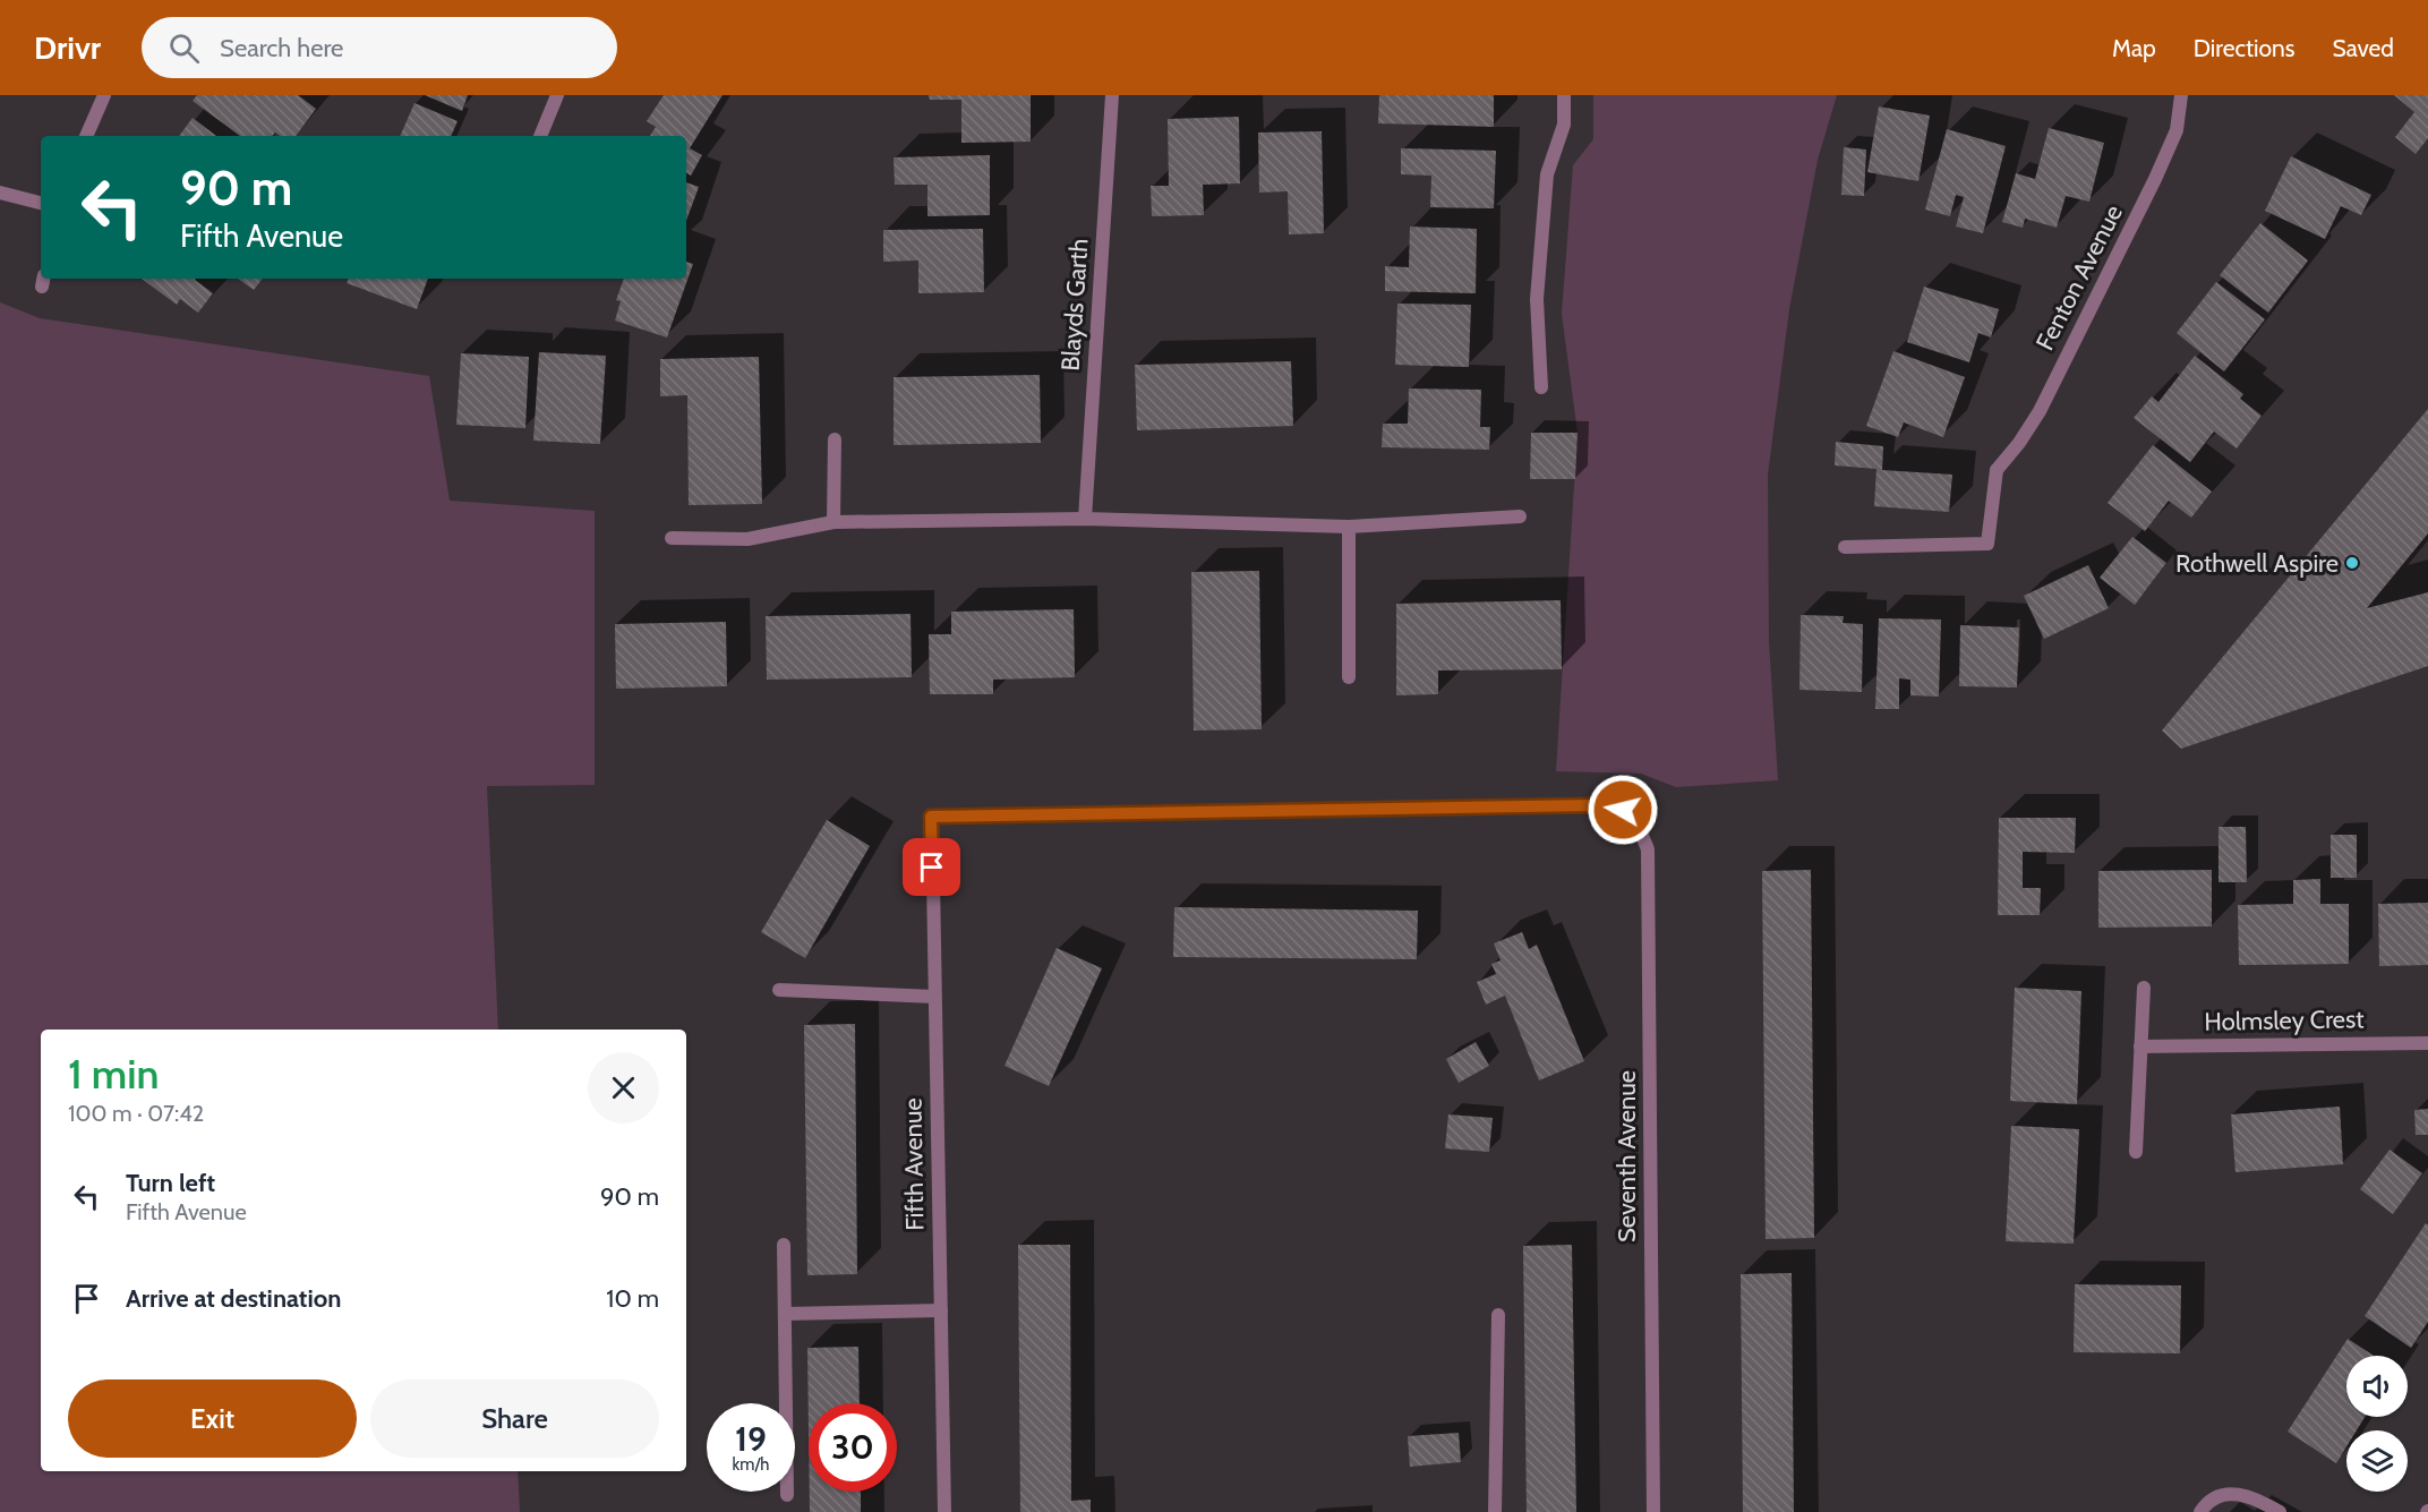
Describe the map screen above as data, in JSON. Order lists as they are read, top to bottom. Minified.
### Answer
{"streets":{"street":["Fenton Avenue","Blayds Garth","Holmsley Crest","Seventh Avenue","Fifth Avenue"]},"crossings":[["Seventh Avenue","Fifth Avenue"]],"places":["Rothwell Aspire"],"page":{"header":"Drivr","search":"Search here","nav":["Map","Directions","Saved"],"turn":["90 m","Fifth Avenue"],"heading":["1 min","100 m · 07:42"],"list":[{"name":"Turn left","note":"Fifth Avenue","value":"90 m"},{"name":"Arrive at destination","value":"10 m"}],"buttons":["Exit","Share"],"speed":"19 km/h","limit":"30"}}
